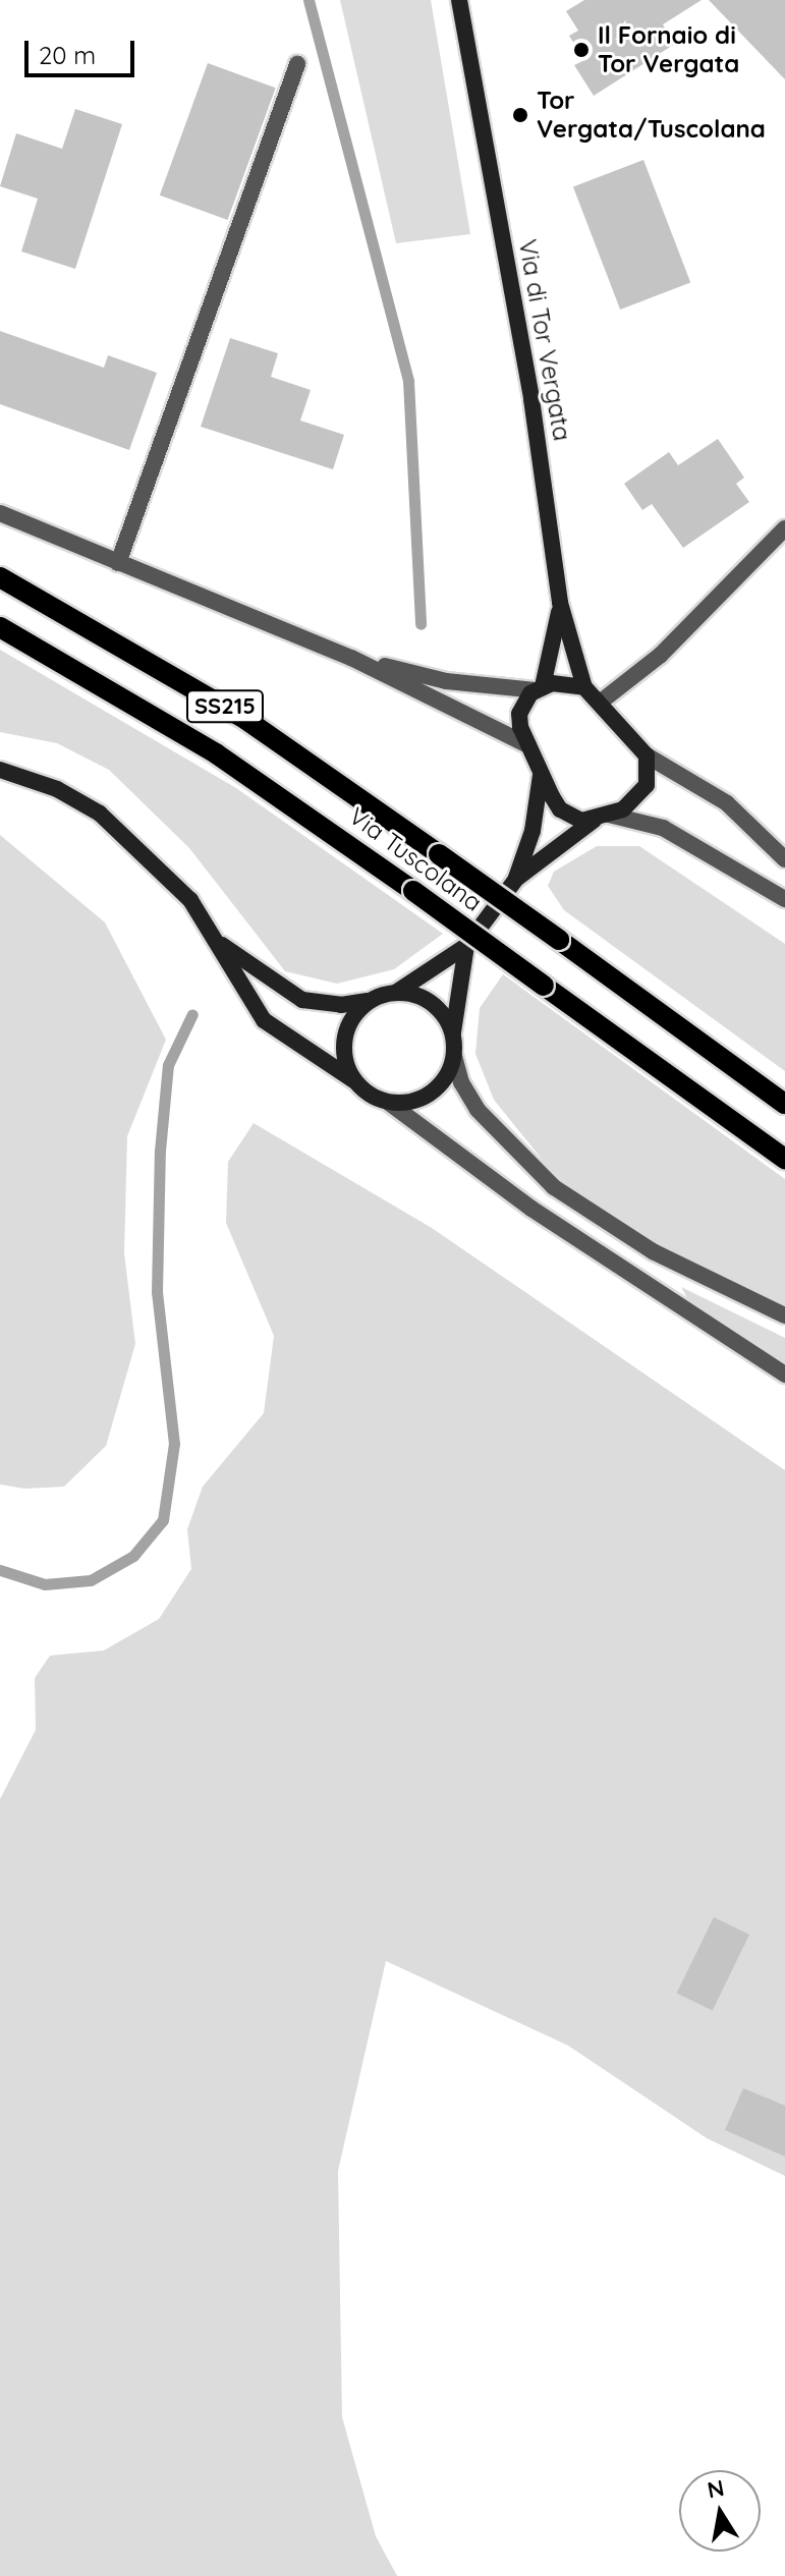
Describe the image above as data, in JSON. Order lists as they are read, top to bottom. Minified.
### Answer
{"streets":{"main road":["Via di Tor Vergata","SS215","Via Tuscolana"]},"places":["Il Fornaio di Tor Vergata","Tor Vergata/Tuscolana"],"scale_bar":"20 m","north":"top"}
